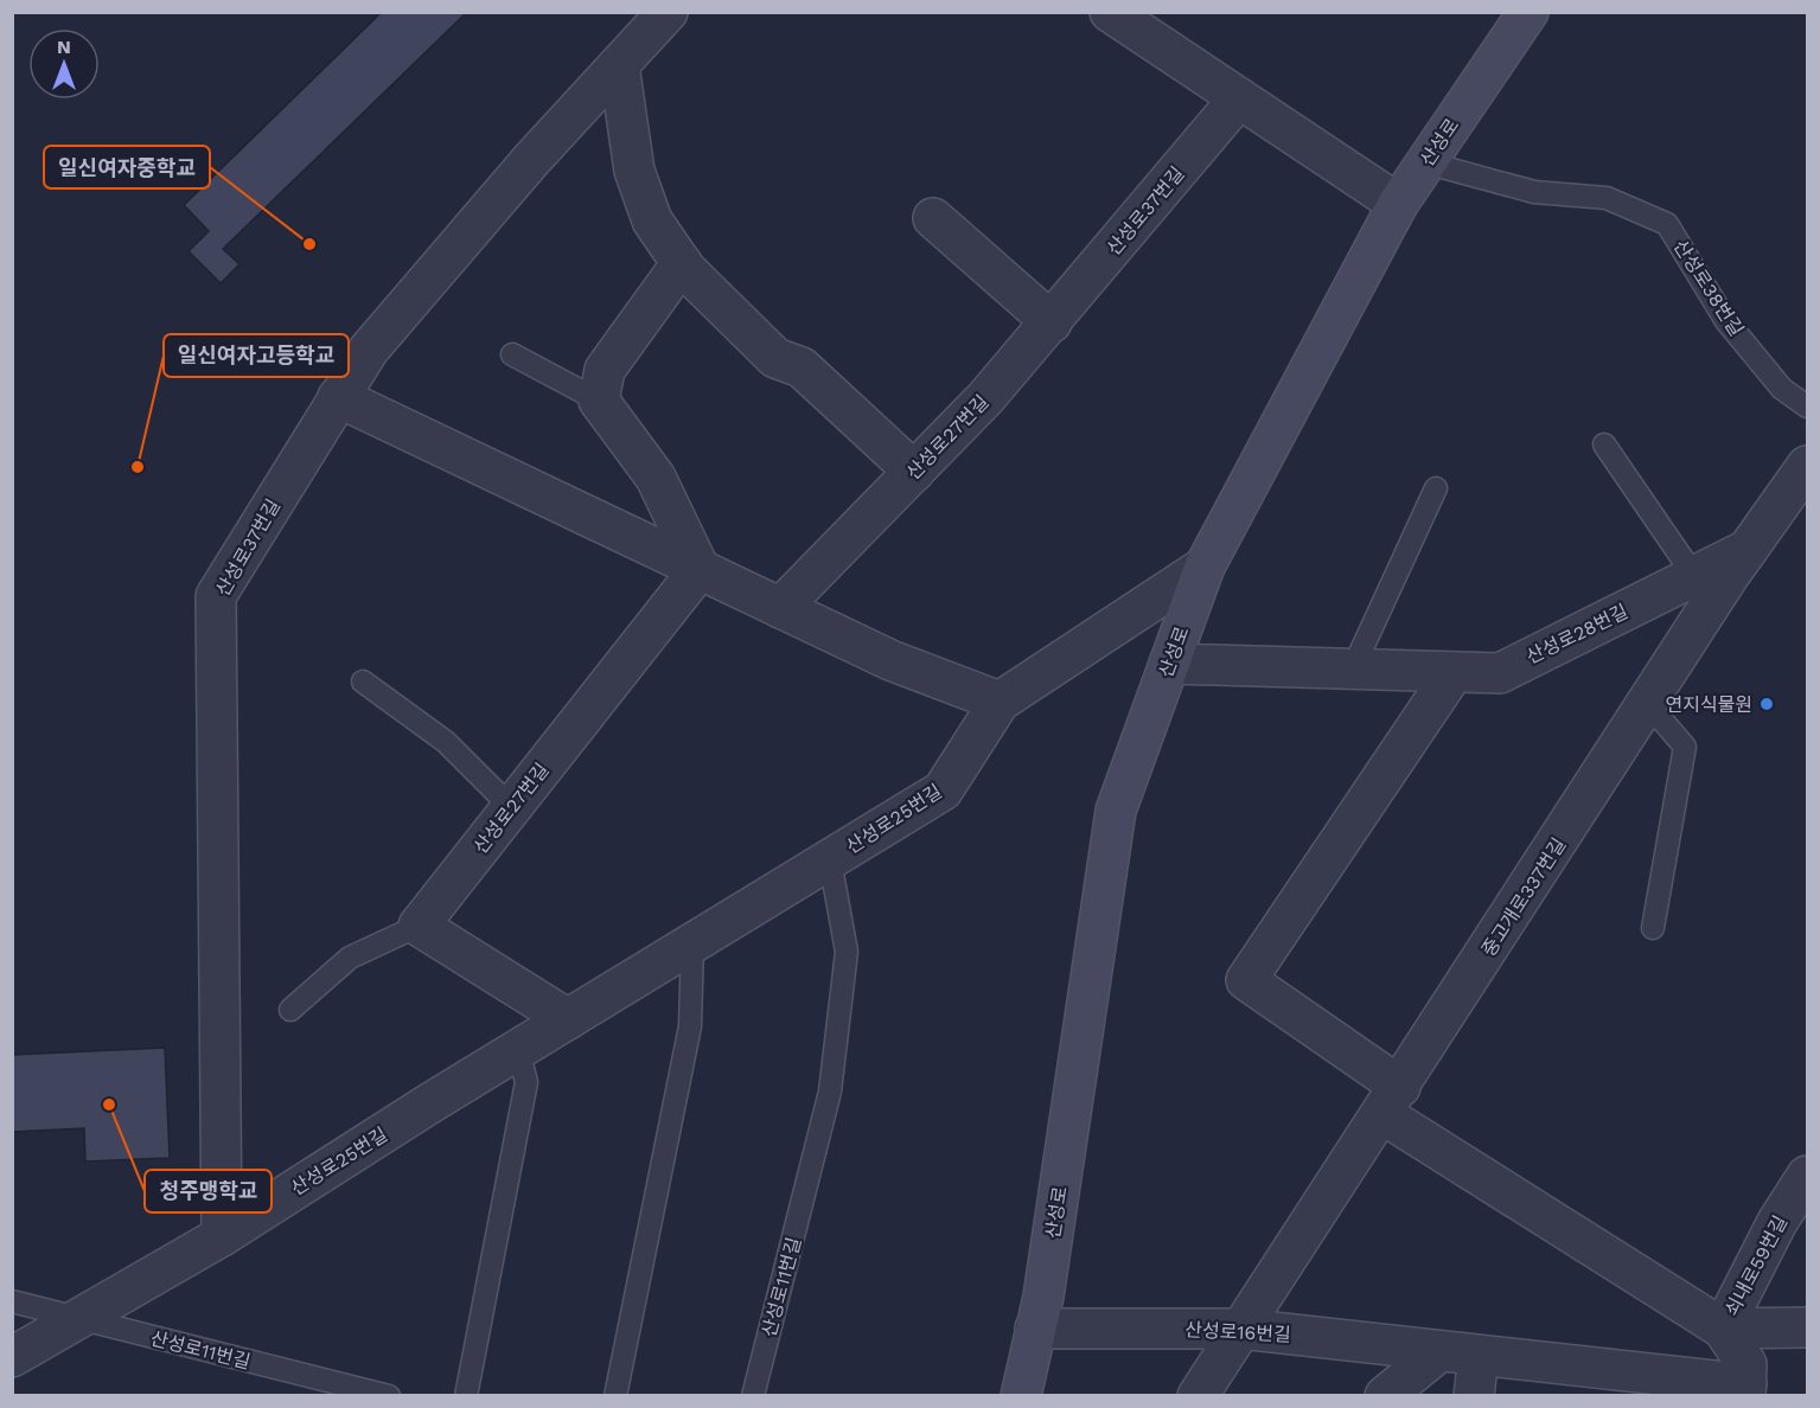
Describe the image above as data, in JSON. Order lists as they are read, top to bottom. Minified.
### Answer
{"streets":{"street":["산성로","산성로37번길","산성로27번길","산성로28번길","산성로25번길","중고개로337번길","쇠내로59번길","산성로16번길"],"lane":["산성로38번길","산성로11번길"]},"crossings":[["산성로","산성로38번길"],["산성로","산성로28번길"],["산성로","산성로16번길"],["산성로37번길","산성로27번길"],["산성로37번길","산성로25번길"],["산성로28번길","중고개로337번길"],["산성로25번길","산성로11번길"],["중고개로337번길","산성로16번길"],["쇠내로59번길","산성로16번길"]],"places":["일신여자중학교","일신여자고등학교","연지식물원","청주맹학교"],"north":"top"}
